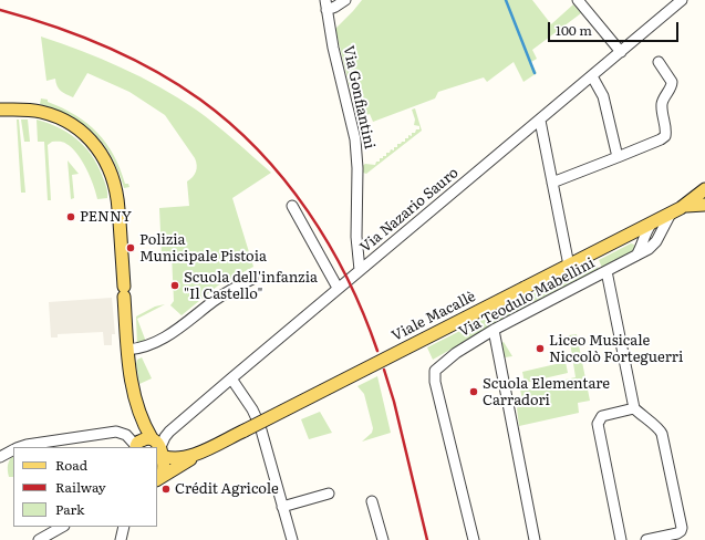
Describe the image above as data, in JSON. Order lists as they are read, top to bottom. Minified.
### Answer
{"streets":{"main road":["Viale Macallè"],"street":["Via Gonfiantini","Via Nazario Sauro","Via Teodulo Mabellini"]},"crossings":[["Via Gonfiantini","Via Nazario Sauro"],["Via Teodulo Mabellini","Viale Macallè"]],"places":["PENNY","Polizia Municipale Pistoia","Scuola dell'infanzia \"Il Castello\"","Liceo Musicale Niccolò Forteguerri","Scuola Elementare Carradori","Crédit Agricole"],"legend":["Road","Railway","Park"],"scale_bar":"100 m"}
